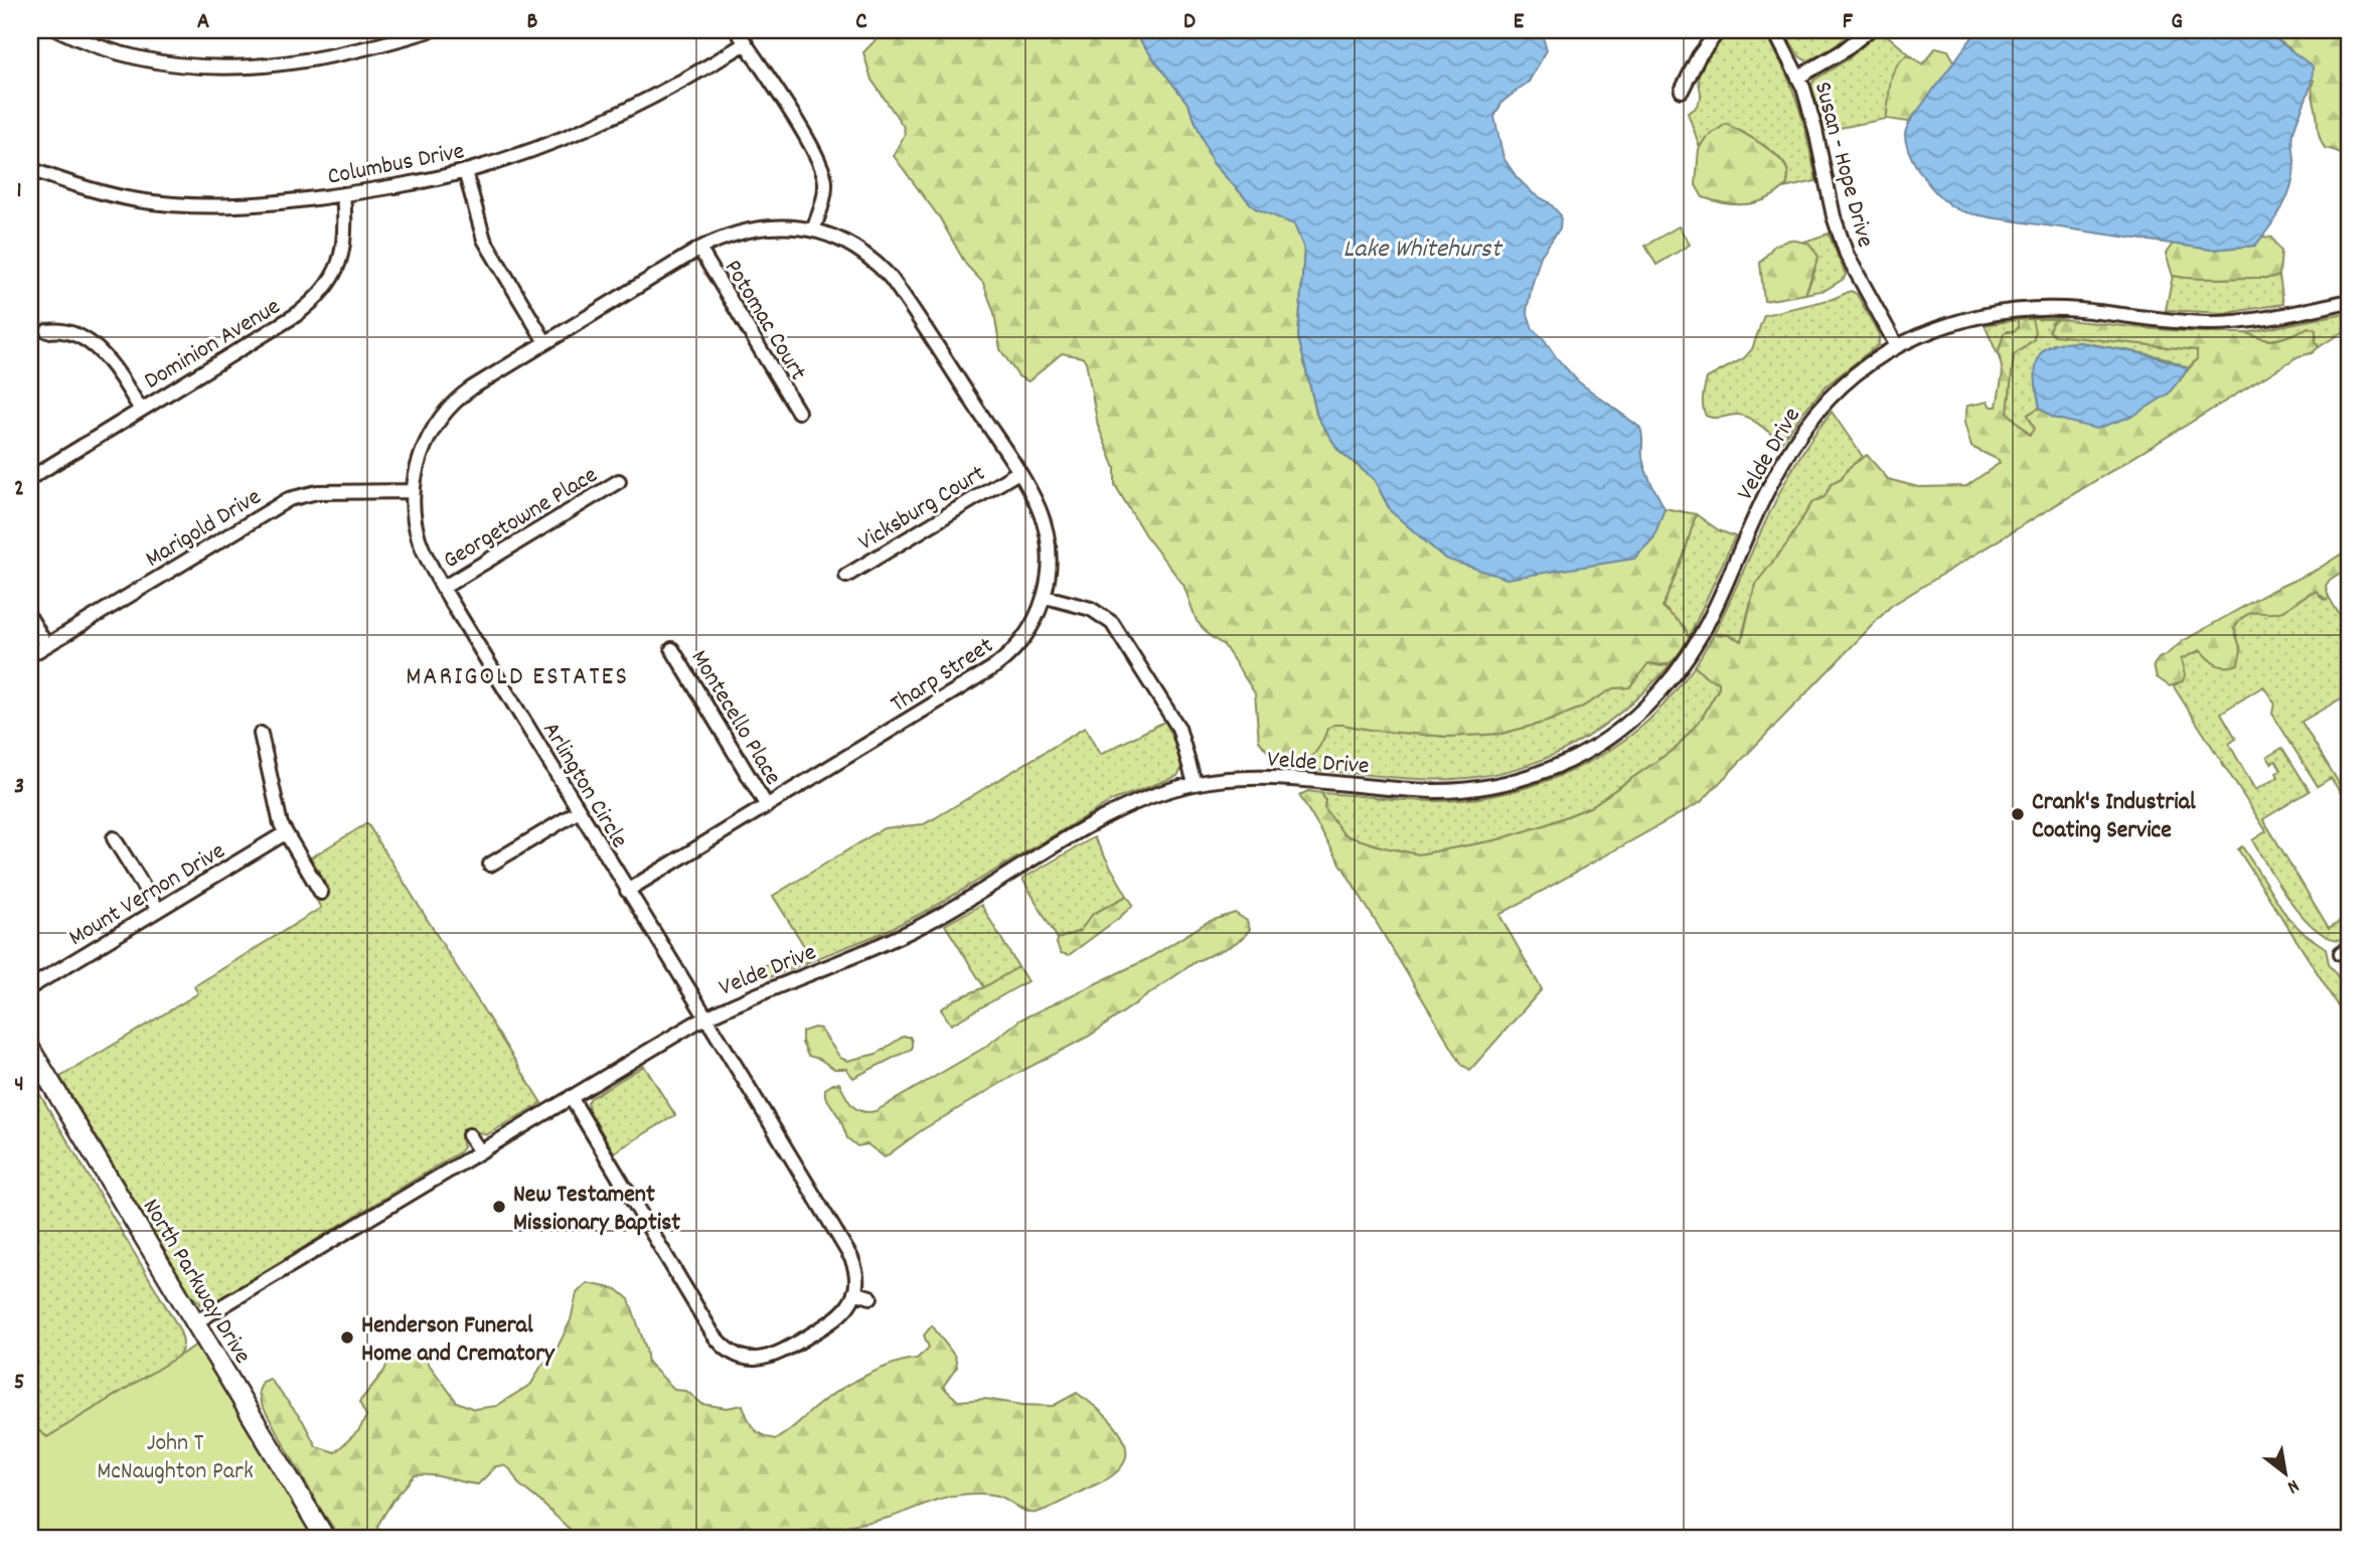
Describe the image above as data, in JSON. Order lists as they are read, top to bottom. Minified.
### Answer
{"streets":{"main road":["North Parkway Drive"],"street":["Columbus Drive","Susan - Hope Drive","Potomac Court","Dominion Avenue","Velde Drive","Vicksburg Court","Georgetowne Place","Marigold Drive","Tharp Street","Montecello Place","Arlington Circle","Mount Vernon Drive"]},"crossings":[["Columbus Drive","Dominion Avenue"],["Susan - Hope Drive","Velde Drive"],["Potomac Court","Arlington Circle"],["Velde Drive","Arlington Circle"],["Velde Drive","North Parkway Drive"],["Vicksburg Court","Tharp Street"],["Georgetowne Place","Arlington Circle"],["Marigold Drive","Arlington Circle"],["Tharp Street","Montecello Place"],["Tharp Street","Arlington Circle"]],"districts":["MARIGOLD ESTATES"],"water":["Lake Whitehurst"],"parks":["John T McNaughton Park"],"places":["Crank's Industrial Coating Service","New Testament Missionary Baptist","Henderson Funeral Home and Crematory"],"north":"bottom right","grid":{"columns":["A","B","C","D","E","F","G"],"rows":["1","2","3","4","5"]}}
